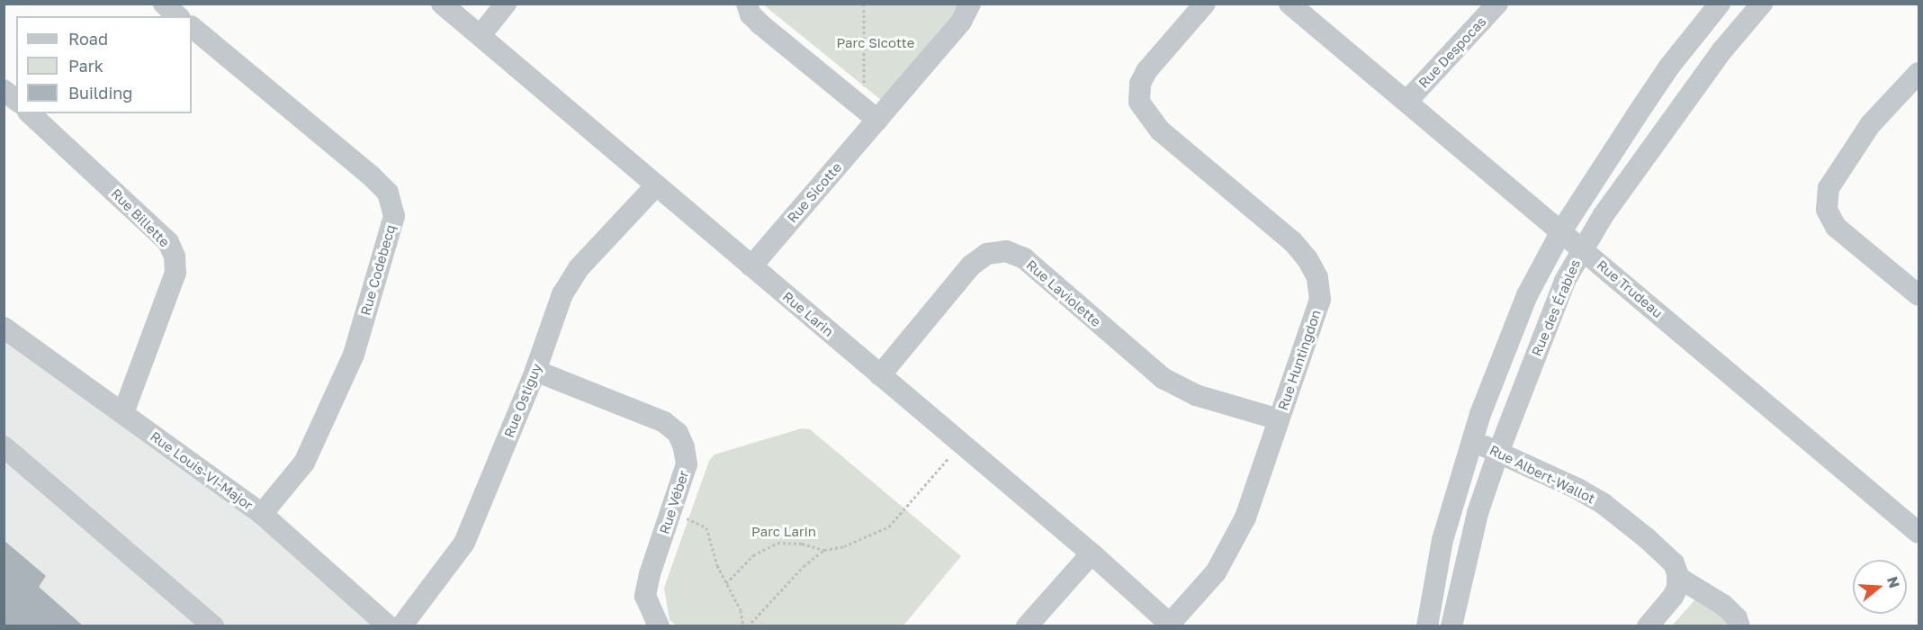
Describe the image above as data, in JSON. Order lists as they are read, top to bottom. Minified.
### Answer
{"streets":{"street":["Rue Despocas","Rue Sicotte","Rue Billette","Rue Codebecq","Rue Trudeau","Rue Laviolette","Rue des Érables","Rue Larin","Rue Huntingdon","Rue Ostiguy","Rue Louis-VI-Major","Rue Albert-Wallot","Rue Véber"]},"crossings":[["Rue Despocas","Rue Trudeau"],["Rue Sicotte","Rue Larin"],["Rue Billette","Rue Louis-VI-Major"],["Rue Codebecq","Rue Louis-VI-Major"],["Rue Trudeau","Rue des Érables"],["Rue Laviolette","Rue Larin"],["Rue Laviolette","Rue Huntingdon"],["Rue des Érables","Rue Albert-Wallot"],["Rue Larin","Rue Huntingdon"],["Rue Larin","Rue Ostiguy"],["Rue Ostiguy","Rue Véber"]],"parks":["Parc Sicotte","Parc Larin"],"legend":["Road","Park","Building"],"north":"right"}
